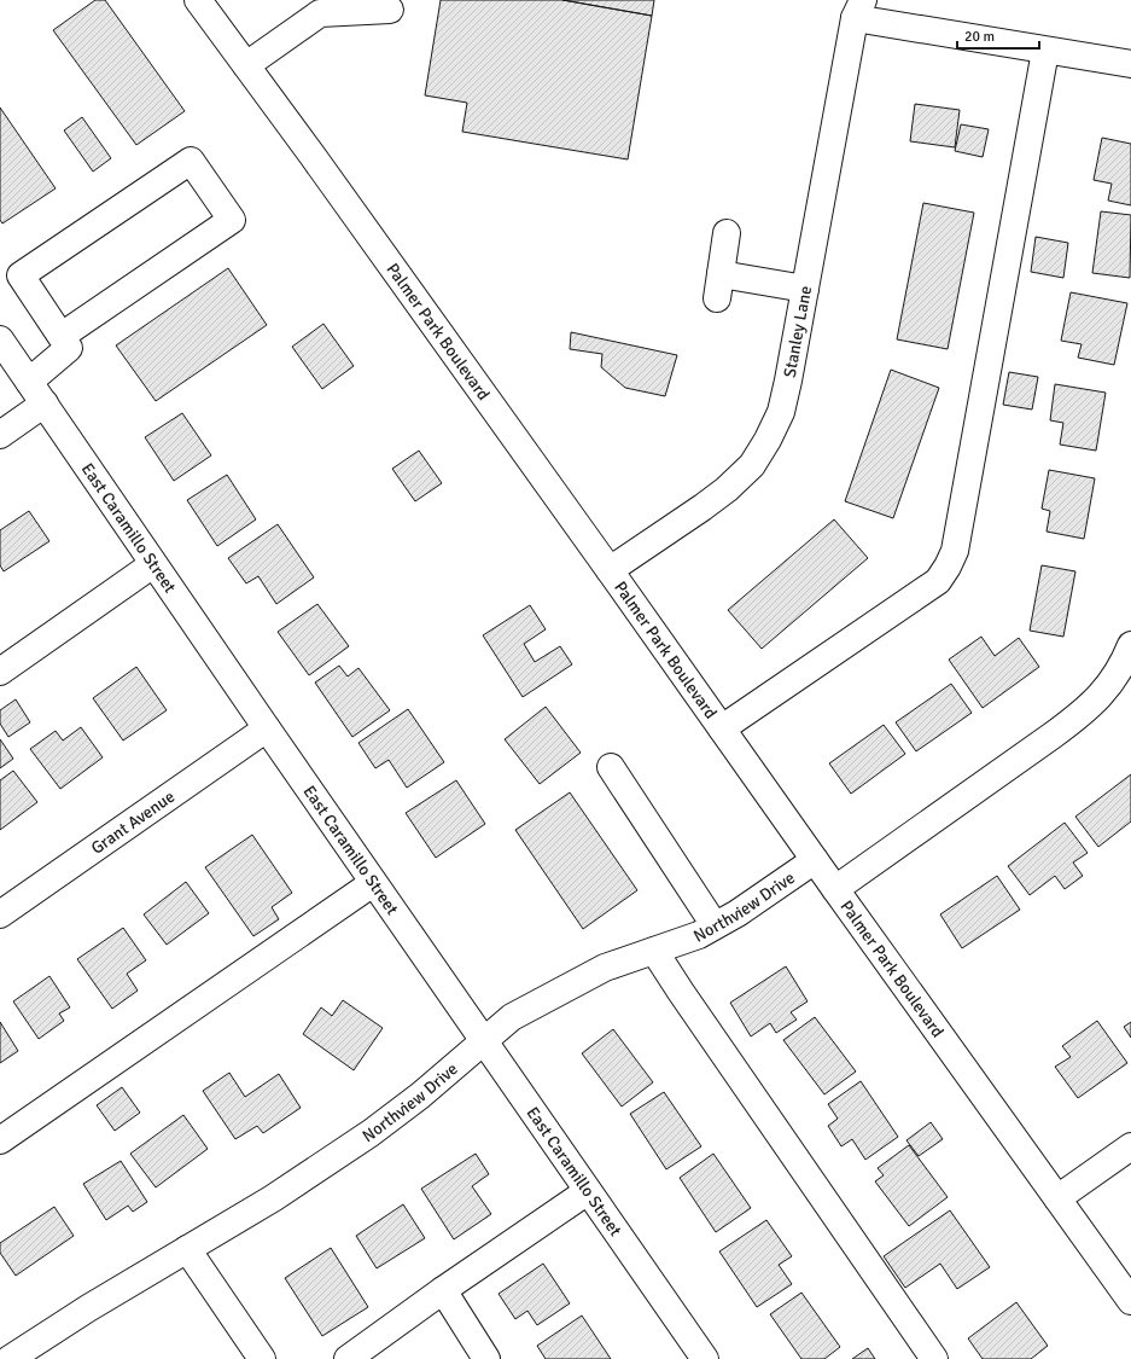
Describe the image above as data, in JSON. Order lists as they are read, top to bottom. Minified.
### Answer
{"streets":{"street":["Palmer Park Boulevard","Stanley Lane","East Caramillo Street","Grant Avenue","Northview Drive"]},"crossings":[["Palmer Park Boulevard","Stanley Lane"],["Palmer Park Boulevard","Northview Drive"],["East Caramillo Street","Grant Avenue"],["East Caramillo Street","Northview Drive"]],"scale_bar":"20 m"}
